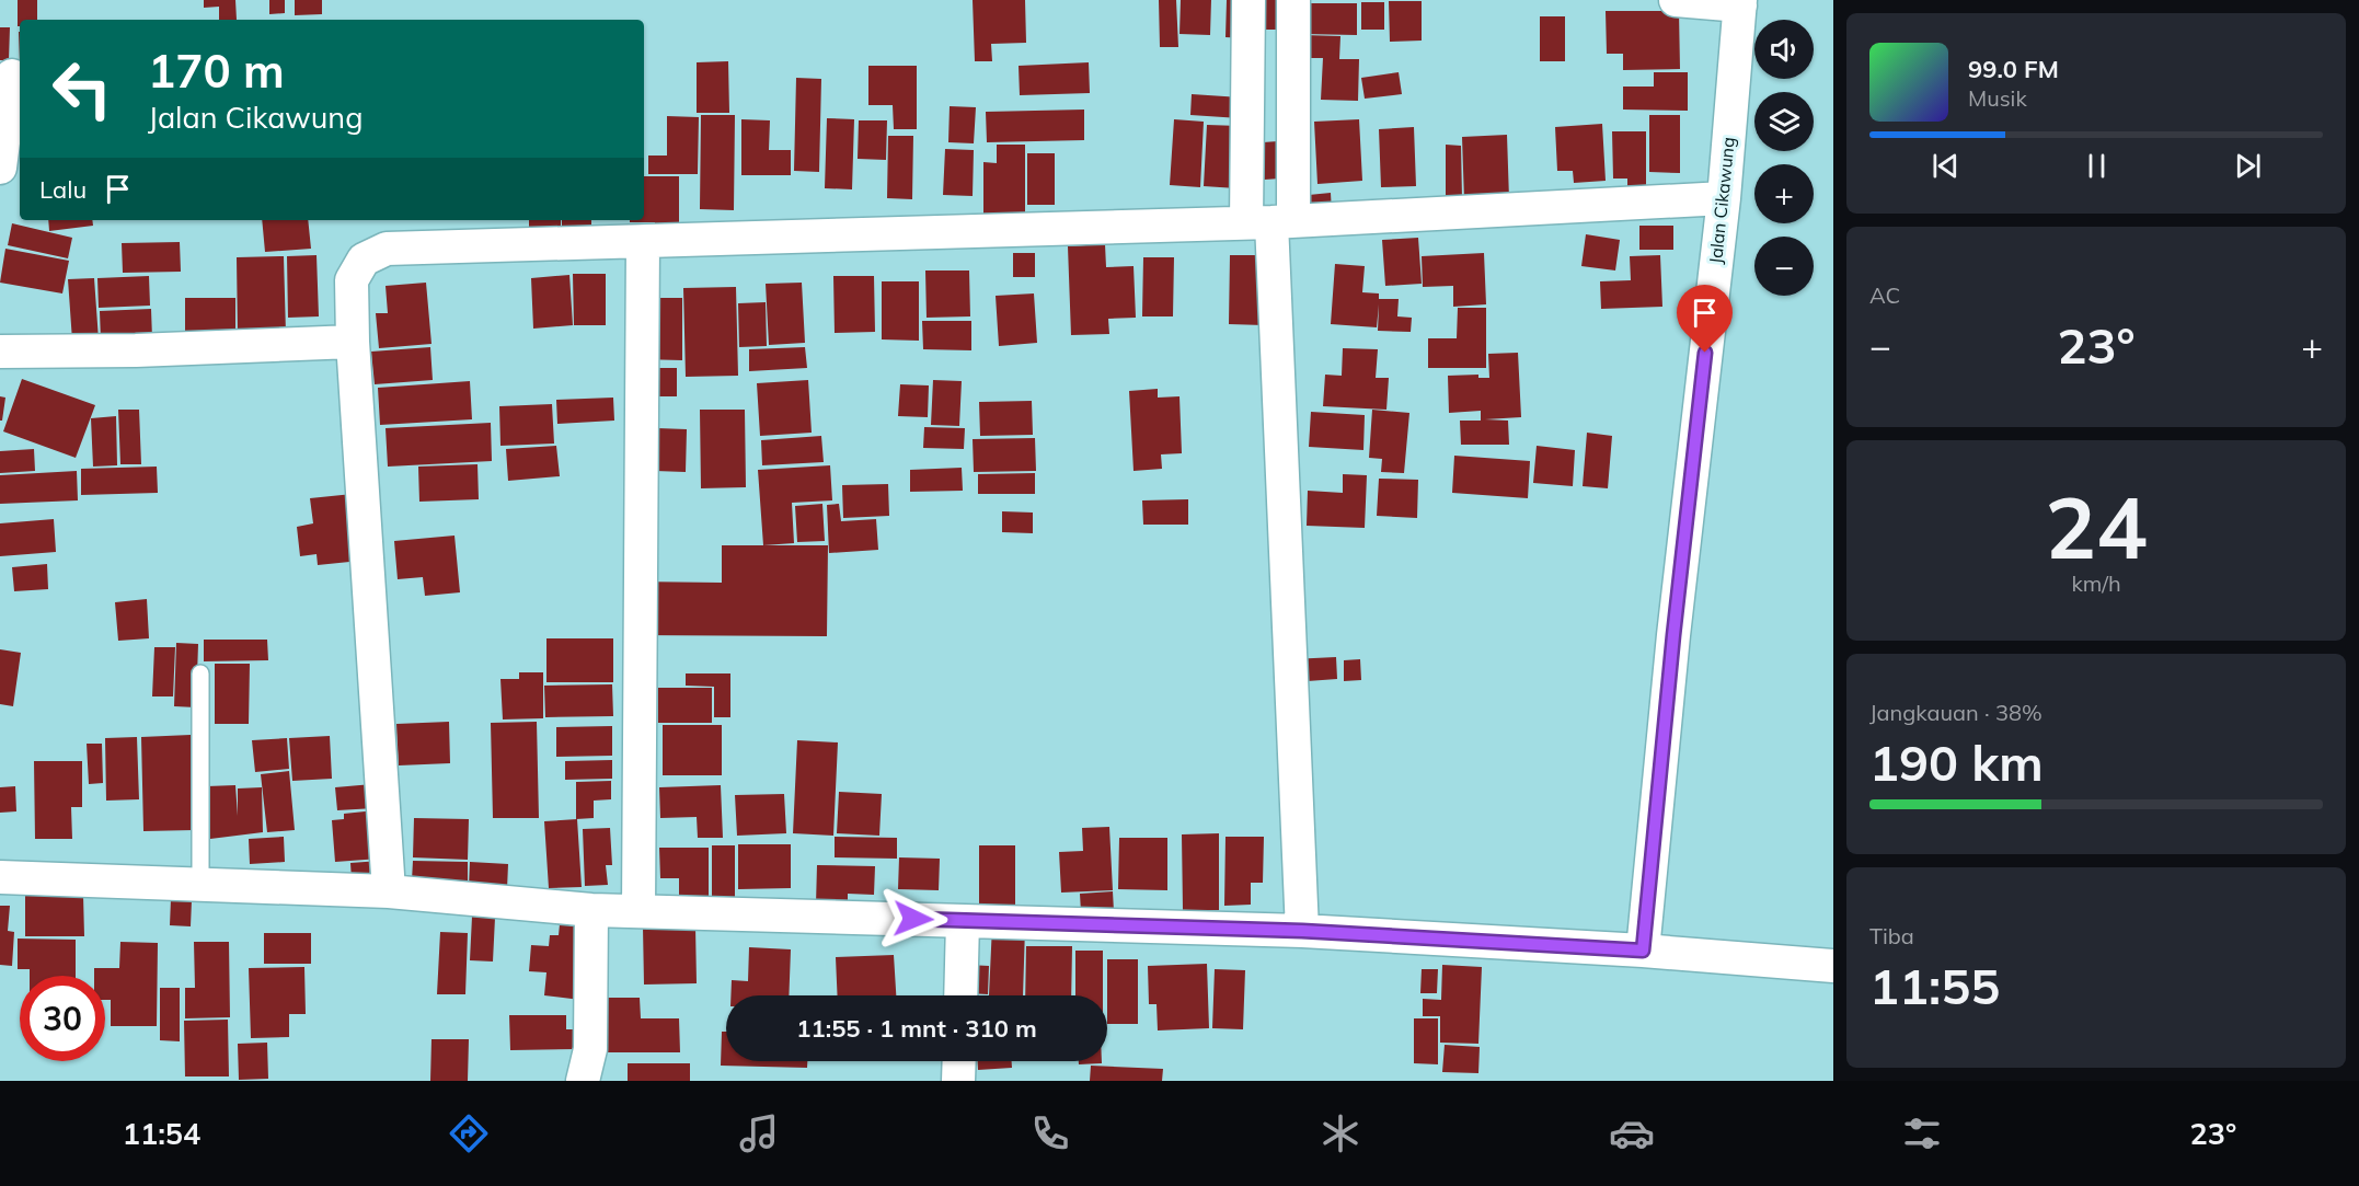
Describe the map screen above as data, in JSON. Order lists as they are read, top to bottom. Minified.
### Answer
{"streets":{"street":["Jalan Cikawung"]},"page":{"map_buttons":["+","−"],"turn":["170 m","Jalan Cikawung"],"song":["99.0 FM","Musik"],"then":"Lalu","tile":["AC",["24","km/h"],["Jangkauan · 38%","190 km"],["Tiba","11:55"]],"heat":["−","23°","+"],"limit":"30","trip":"11:55 · 1 mnt · 310 m","tabs":["11:54","23°"]}}
